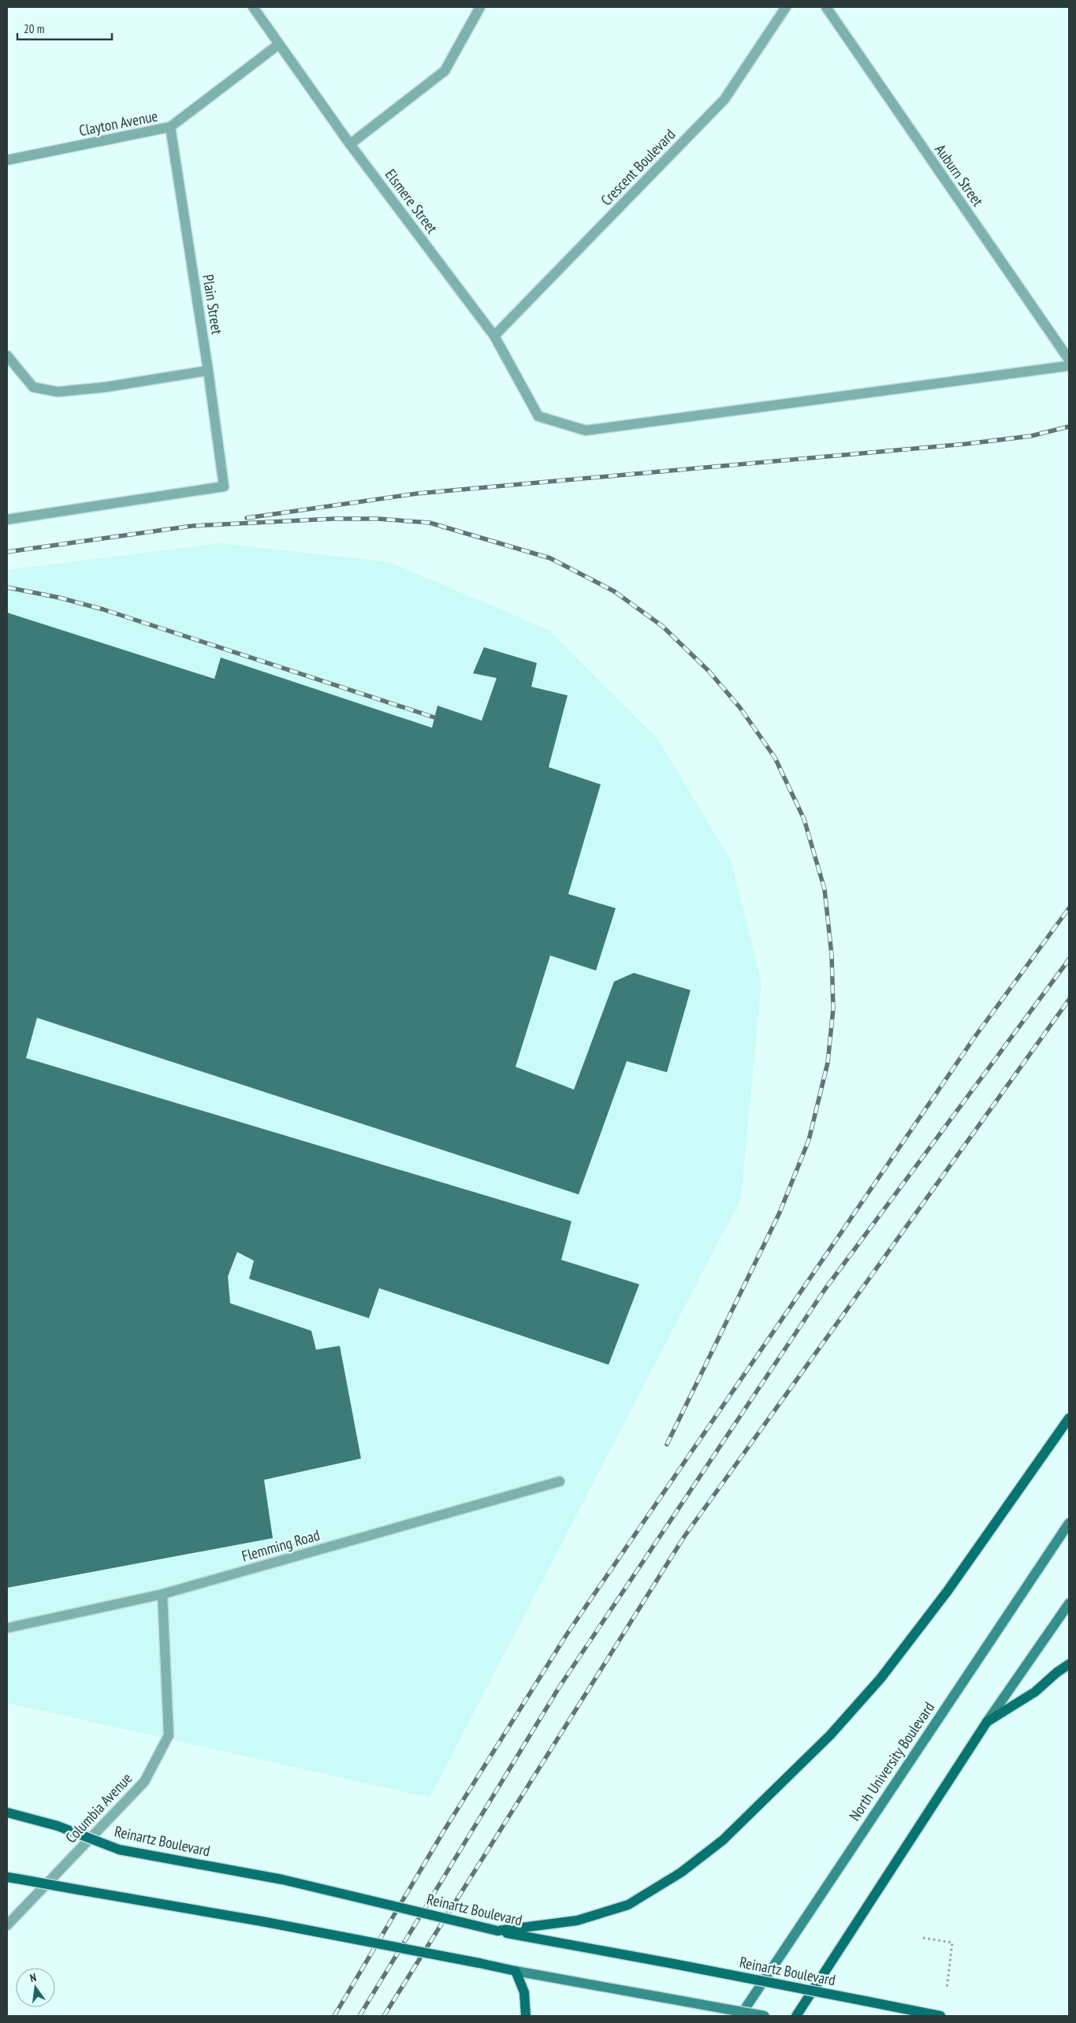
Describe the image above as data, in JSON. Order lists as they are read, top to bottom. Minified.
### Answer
{"streets":{"main road":["North University Boulevard","Reinartz Boulevard"],"street":["Clayton Avenue","Crescent Boulevard","Auburn Street","Elsmere Street","Plain Street","Flemming Road","Columbia Avenue"]},"crossings":[["Clayton Avenue","Elsmere Street"],["Clayton Avenue","Plain Street"],["Crescent Boulevard","Elsmere Street"],["Flemming Road","Columbia Avenue"]],"scale_bar":"20 m","north":"top"}
